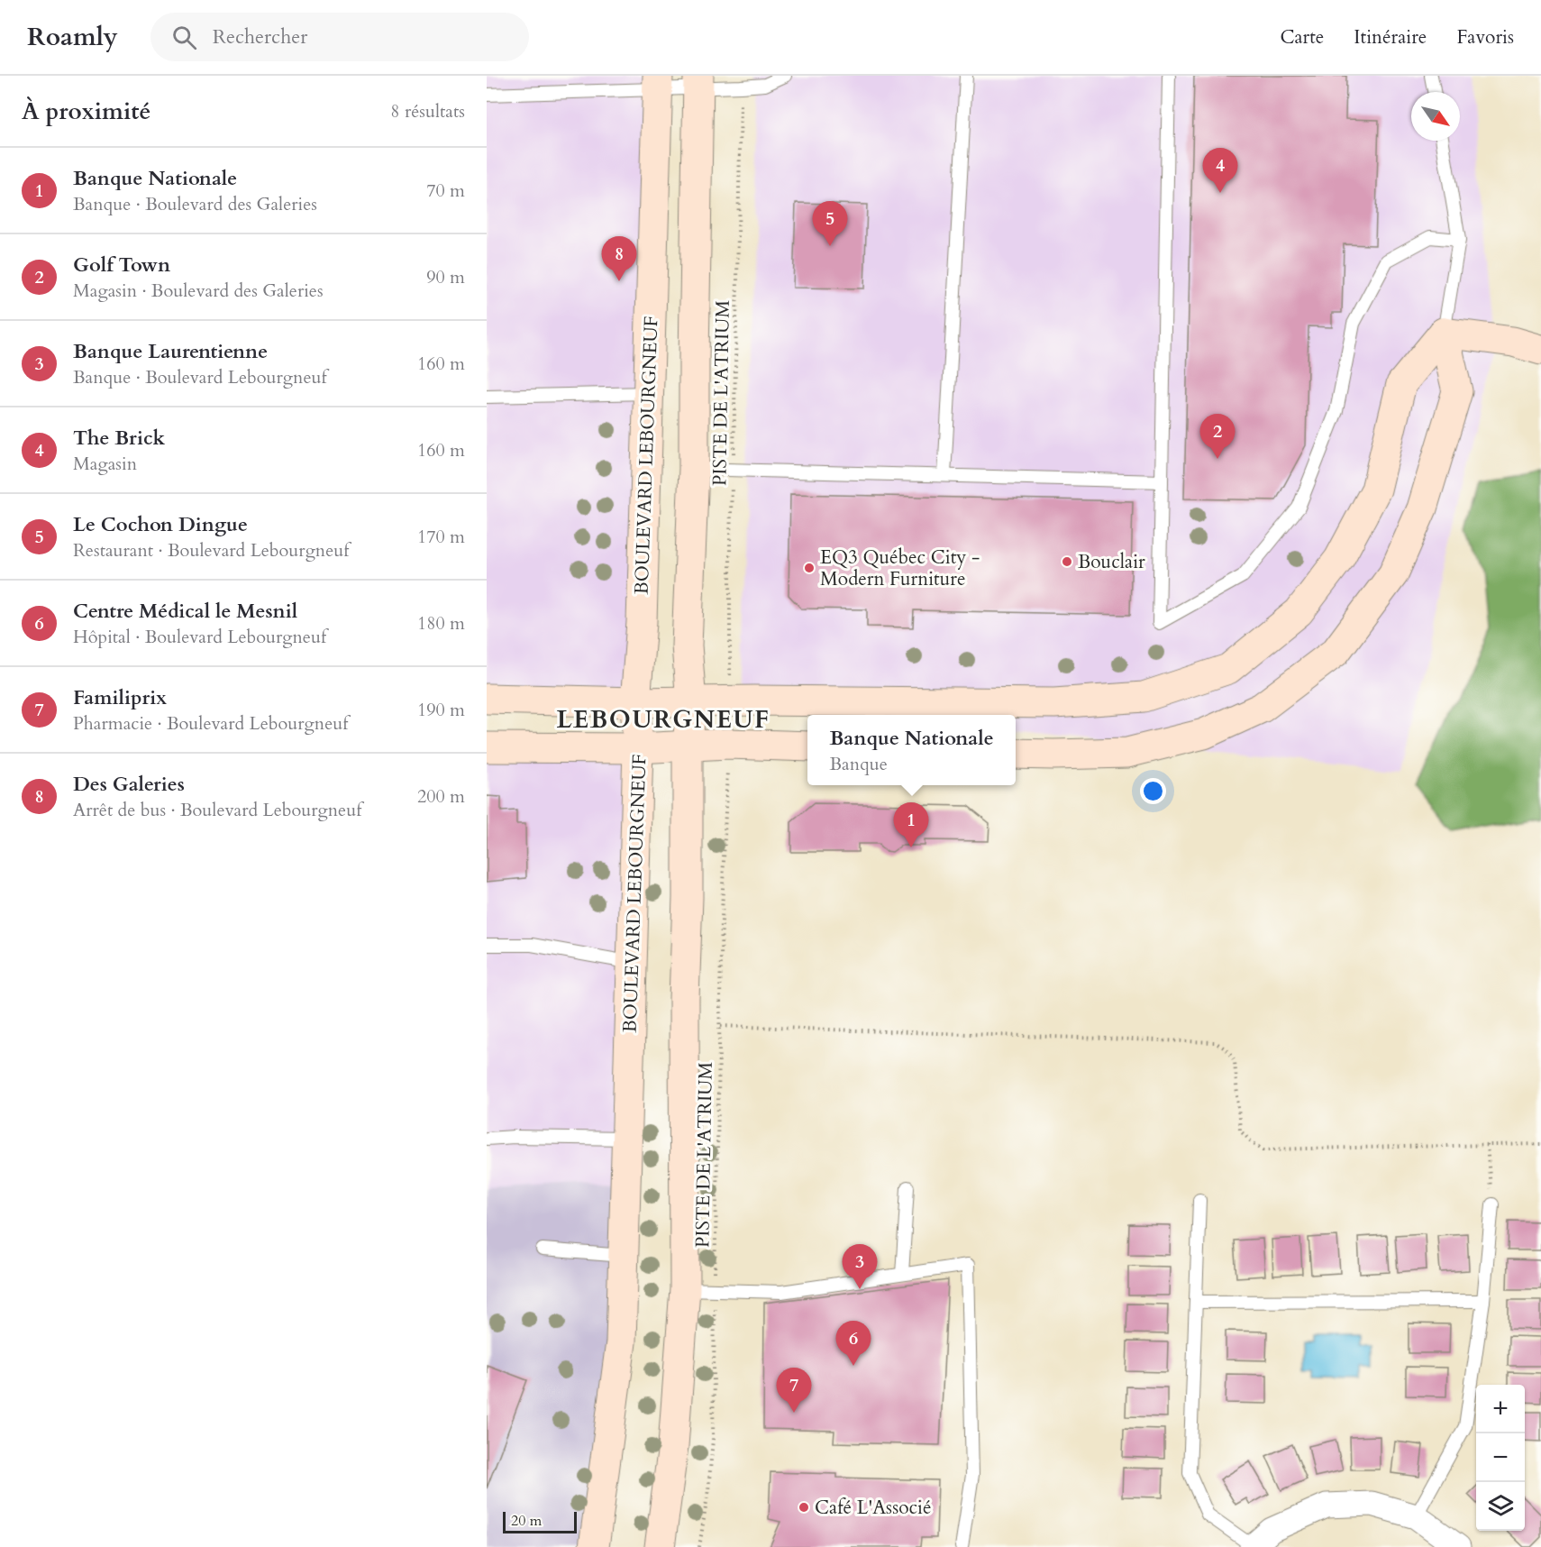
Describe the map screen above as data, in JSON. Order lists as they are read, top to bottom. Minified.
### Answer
{"streets":{"main road":["BOULEVARD LEBOURGNEUF"],"path":["PISTE DE L'ATRIUM"]},"districts":["LEBOURGNEUF"],"places":["Bouclair","EQ3 Québec City - Modern Furniture","Café L'Associé"],"scale_bar":"20 m","north":"bottom right","page":{"header":"Roamly","search":"Rechercher","nav":["Carte","Itinéraire","Favoris"],"heading":["À proximité","8 résultats"],"list":[{"mark":"1","name":"Banque Nationale","note":"Banque · Boulevard des Galeries","value":"70 m"},{"mark":"2","name":"Golf Town","note":"Magasin · Boulevard des Galeries","value":"90 m"},{"mark":"3","name":"Banque Laurentienne","note":"Banque · Boulevard Lebourgneuf","value":"160 m"},{"mark":"4","name":"The Brick","note":"Magasin","value":"160 m"},{"mark":"5","name":"Le Cochon Dingue","note":"Restaurant · Boulevard Lebourgneuf","value":"170 m"},{"mark":"6","name":"Centre Médical le Mesnil","note":"Hôpital · Boulevard Lebourgneuf","value":"180 m"},{"mark":"7","name":"Familiprix","note":"Pharmacie · Boulevard Lebourgneuf","value":"190 m"},{"mark":"8","name":"Des Galeries","note":"Arrêt de bus · Boulevard Lebourgneuf","value":"200 m"}],"pins":["4","5","8","2","1","3","6","7"],"popup":["Banque Nationale","Banque"],"map_buttons":["+","−"],"scale":"20 m"}}
